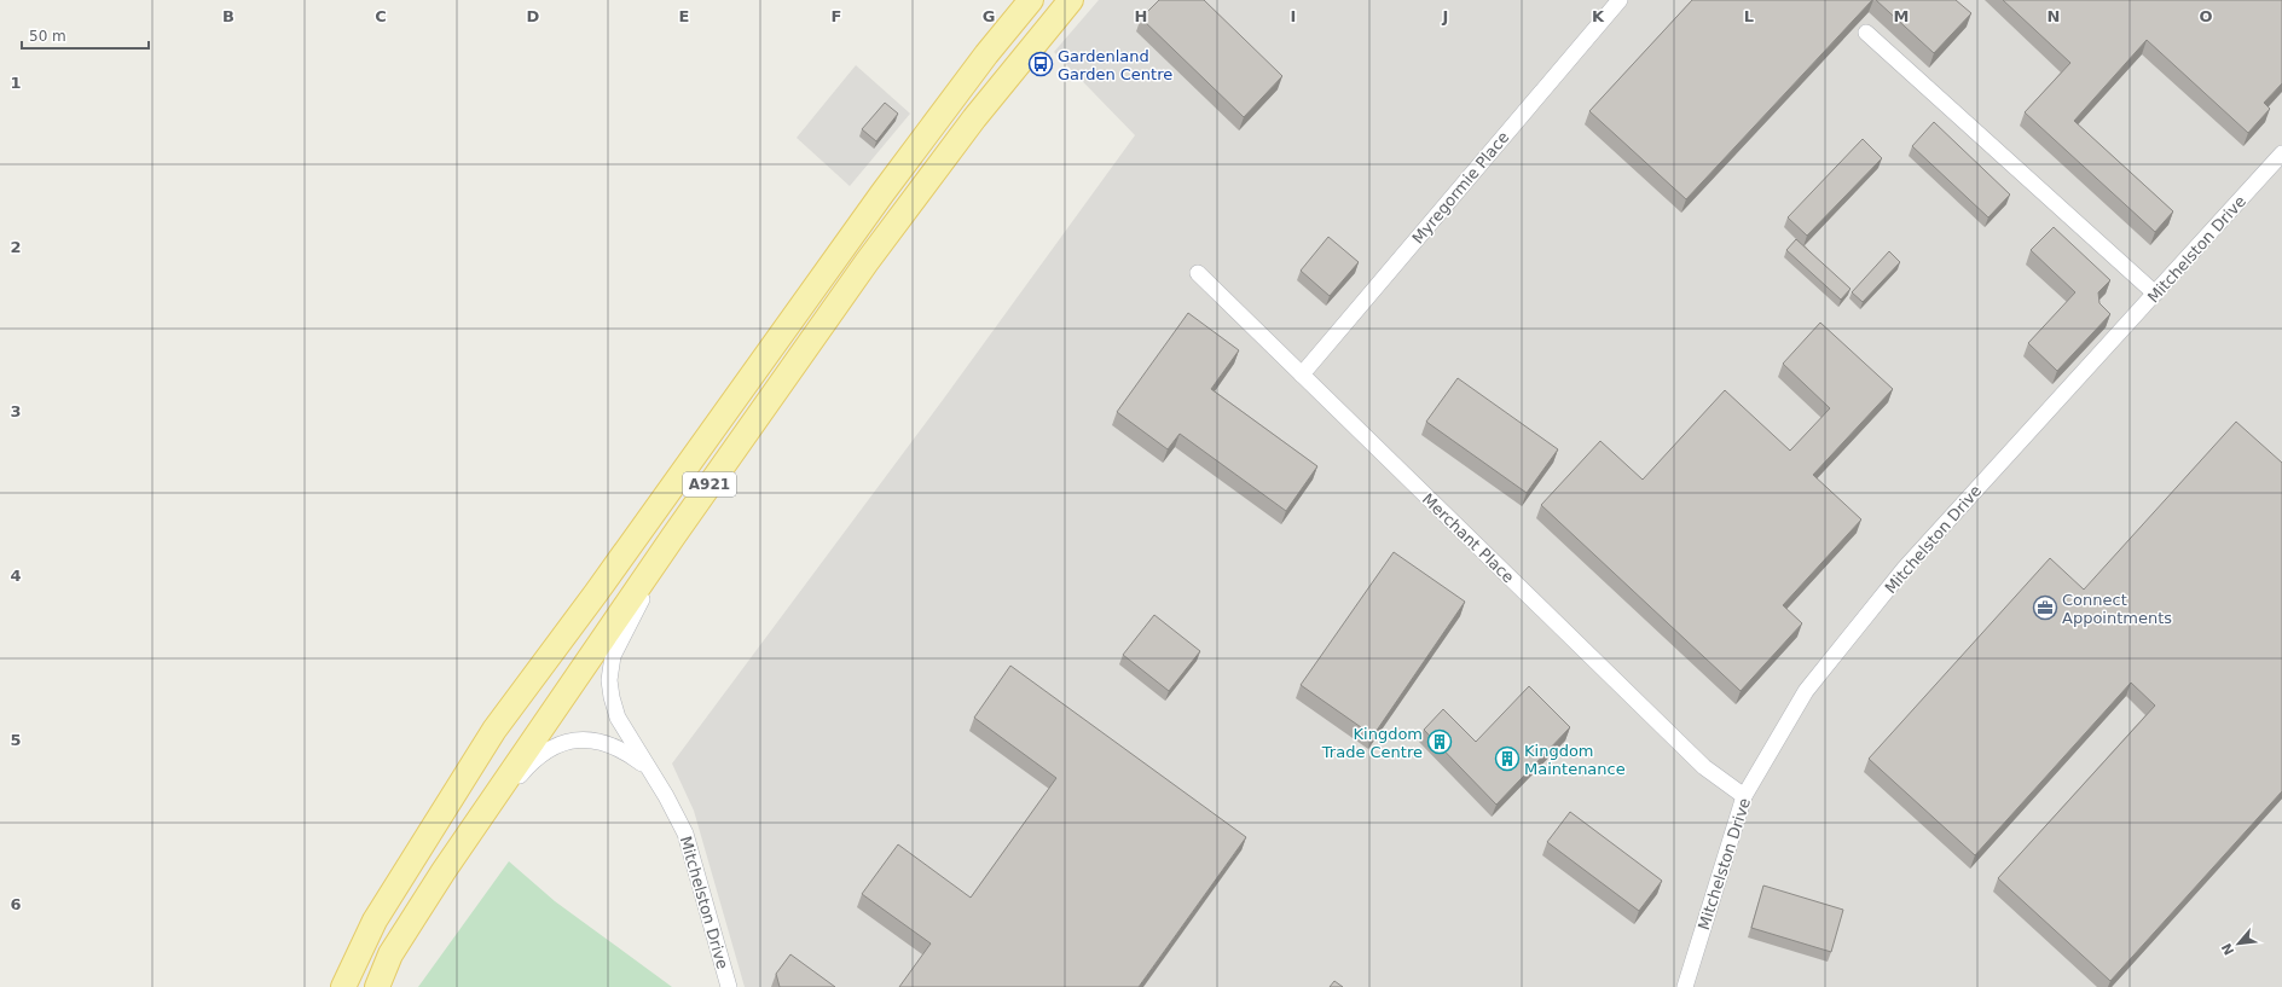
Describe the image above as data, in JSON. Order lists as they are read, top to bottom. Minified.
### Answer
{"streets":{"main road":["A921"],"street":["Myregormie Place","Mitchelston Drive","Merchant Place"]},"crossings":[["Myregormie Place","Merchant Place"],["Mitchelston Drive","A921"],["Mitchelston Drive","Merchant Place"]],"places":{"bus stop":["Gardenland Garden Centre"],"office":["Connect Appointments"],"building":["Kingdom Trade Centre","Kingdom Maintenance"]},"scale_bar":"50 m","north":"bottom left","grid":{"columns":["B","C","D","E","F","G","H","I","J","K","L","M","N","O"],"rows":["1","2","3","4","5","6"]}}
